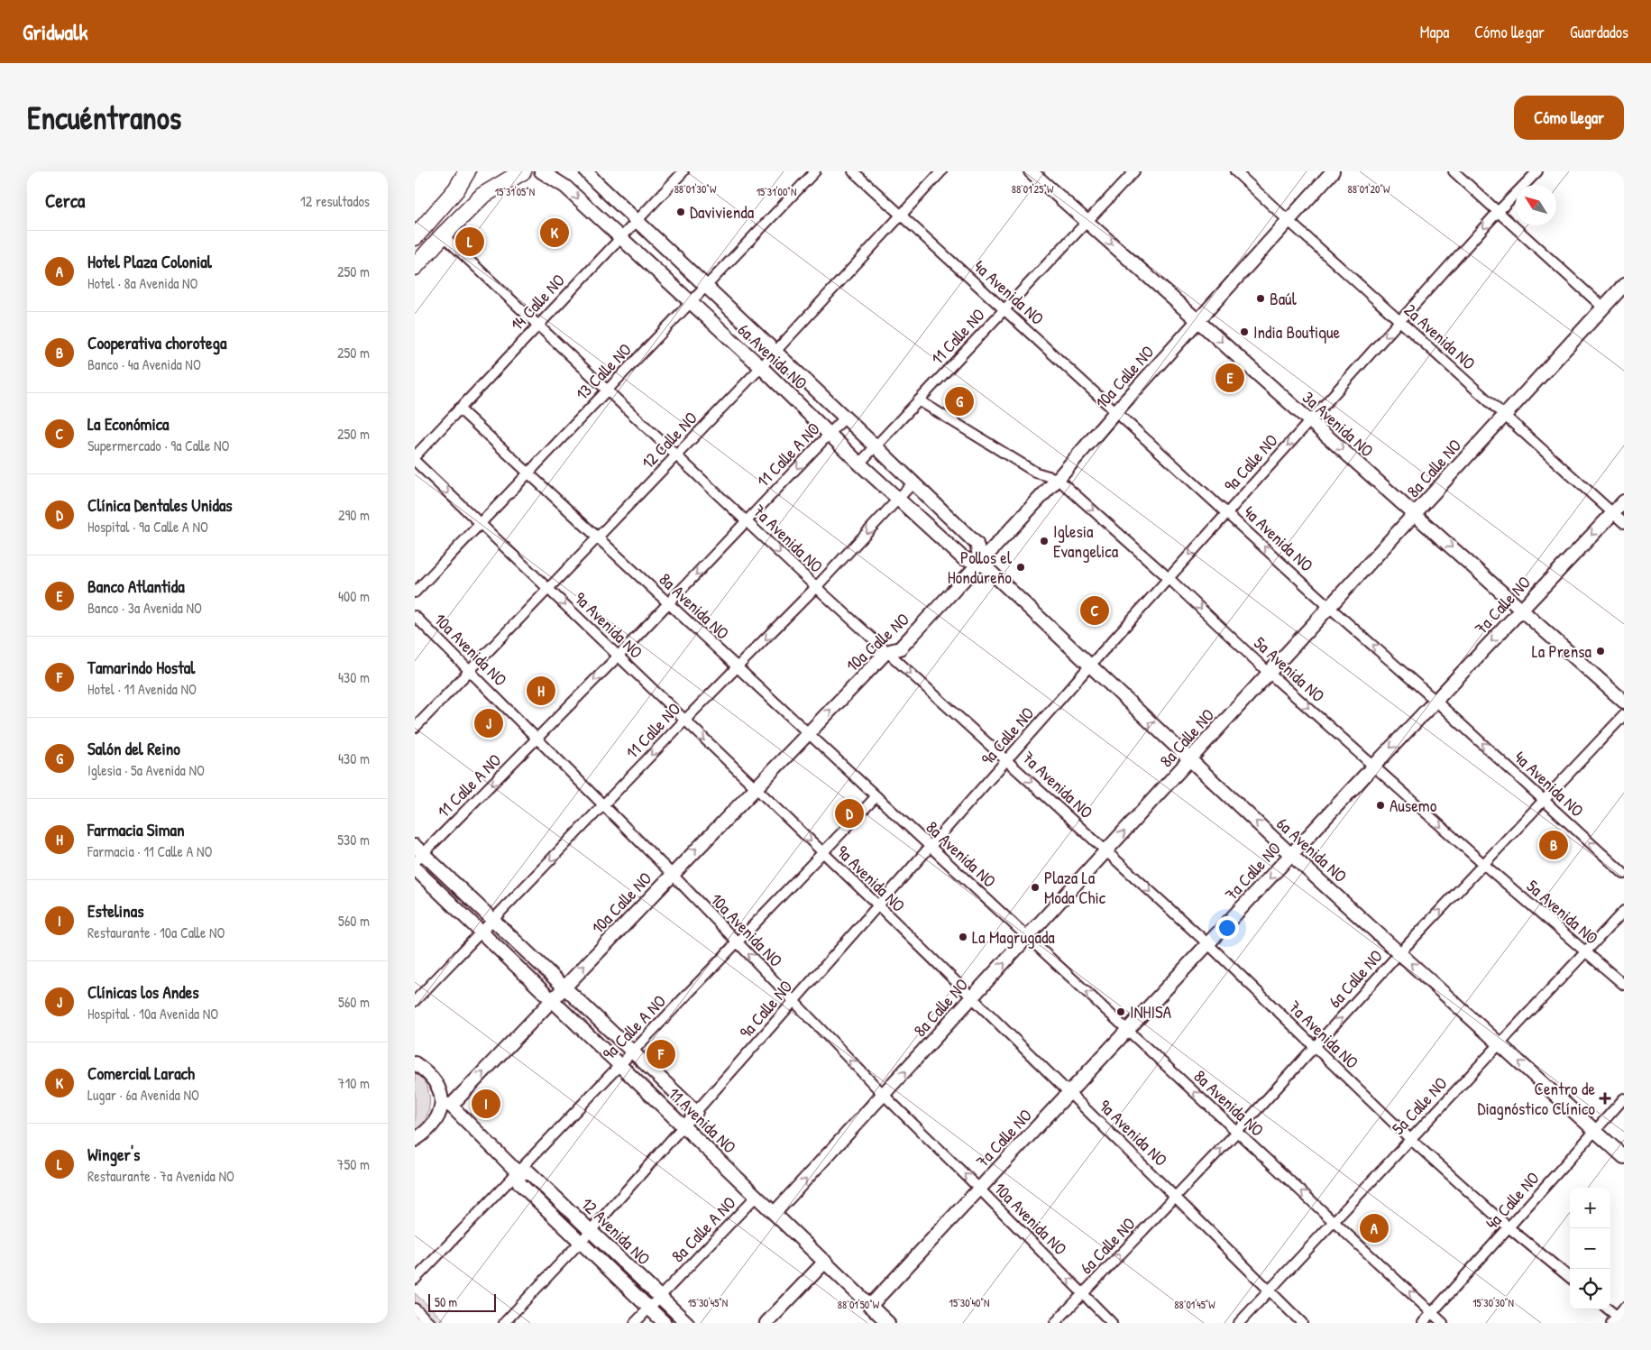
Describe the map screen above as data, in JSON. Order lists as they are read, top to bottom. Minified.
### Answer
{"streets":{"street":["4a Avenida NO","14 Calle NO","11 Calle NO","2a Avenida NO","6a Avenida NO","13 Calle NO","10a Calle NO","3a Avenida NO","12 Calle NO","11 Calle A NO","9a Calle NO","8a Calle NO","7a Avenida NO","7a Calle NO","8a Avenida NO","9a Avenida NO","10a Avenida NO","5a Avenida NO","6a Calle NO","9a Calle A NO","5a Calle NO","11 Avenida NO","4a Calle NO","8a Calle A NO","12 Avenida NO"]},"crossings":[["4a Avenida NO","11 Calle NO"],["4a Avenida NO","10a Calle NO"],["4a Avenida NO","12 Calle NO"],["4a Avenida NO","9a Calle NO"],["4a Avenida NO","8a Calle NO"],["4a Avenida NO","7a Calle NO"],["4a Avenida NO","6a Calle NO"],["14 Calle NO","6a Avenida NO"],["14 Calle NO","7a Avenida NO"],["14 Calle NO","8a Avenida NO"],["11 Calle NO","6a Avenida NO"],["11 Calle NO","3a Avenida NO"],["11 Calle NO","7a Avenida NO"],["11 Calle NO","8a Avenida NO"],["11 Calle NO","9a Avenida NO"],["11 Calle NO","10a Avenida NO"],["11 Calle NO","5a Avenida NO"],["11 Calle NO","11 Avenida NO"],["2a Avenida NO","10a Calle NO"],["2a Avenida NO","9a Calle NO"],["2a Avenida NO","8a Calle NO"],["2a Avenida NO","7a Calle NO"],["6a Avenida NO","13 Calle NO"],["6a Avenida NO","10a Calle NO"],["6a Avenida NO","12 Calle NO"],["6a Avenida NO","11 Calle A NO"],["6a Avenida NO","9a Calle NO"],["6a Avenida NO","8a Calle NO"],["6a Avenida NO","7a Calle NO"],["6a Avenida NO","6a Calle NO"],["6a Avenida NO","5a Calle NO"],["6a Avenida NO","4a Calle NO"],["13 Calle NO","7a Avenida NO"],["13 Calle NO","8a Avenida NO"],["13 Calle NO","9a Avenida NO"],["10a Calle NO","3a Avenida NO"],["10a Calle NO","7a Avenida NO"],["10a Calle NO","8a Avenida NO"],["10a Calle NO","9a Avenida NO"],["10a Calle NO","10a Avenida NO"],["10a Calle NO","5a Avenida NO"],["10a Calle NO","11 Avenida NO"],["10a Calle NO","12 Avenida NO"],["3a Avenida NO","9a Calle NO"],["3a Avenida NO","8a Calle NO"],["3a Avenida NO","7a Calle NO"],["12 Calle NO","7a Avenida NO"],["12 Calle NO","8a Avenida NO"],["12 Calle NO","9a Avenida NO"],["12 Calle NO","10a Avenida NO"],["11 Calle A NO","7a Avenida NO"],["11 Calle A NO","8a Avenida NO"],["11 Calle A NO","9a Avenida NO"],["11 Calle A NO","10a Avenida NO"],["11 Calle A NO","11 Avenida NO"],["9a Calle NO","7a Avenida NO"],["9a Calle NO","8a Avenida NO"],["9a Calle NO","9a Avenida NO"],["9a Calle NO","10a Avenida NO"],["9a Calle NO","5a Avenida NO"],["9a Calle NO","11 Avenida NO"],["9a Calle NO","12 Avenida NO"],["8a Calle NO","7a Avenida NO"],["8a Calle NO","8a Avenida NO"],["8a Calle NO","9a Avenida NO"],["8a Calle NO","10a Avenida NO"],["8a Calle NO","5a Avenida NO"],["8a Calle NO","11 Avenida NO"],["7a Avenida NO","7a Calle NO"],["7a Avenida NO","6a Calle NO"],["7a Avenida NO","5a Calle NO"],["7a Avenida NO","4a Calle NO"],["7a Calle NO","8a Avenida NO"],["7a Calle NO","9a Avenida NO"],["7a Calle NO","10a Avenida NO"],["7a Calle NO","5a Avenida NO"],["7a Calle NO","11 Avenida NO"],["8a Avenida NO","6a Calle NO"],["8a Avenida NO","9a Calle A NO"],["8a Avenida NO","5a Calle NO"],["8a Avenida NO","4a Calle NO"],["9a Avenida NO","6a Calle NO"],["9a Avenida NO","9a Calle A NO"],["9a Avenida NO","5a Calle NO"],["10a Avenida NO","6a Calle NO"],["10a Avenida NO","9a Calle A NO"],["5a Avenida NO","6a Calle NO"],["5a Avenida NO","5a Calle NO"],["9a Calle A NO","11 Avenida NO"],["9a Calle A NO","12 Avenida NO"],["11 Avenida NO","8a Calle A NO"],["8a Calle A NO","12 Avenida NO"]],"one_way":["4a Avenida NO","11 Calle NO","10a Calle NO","3a Avenida NO","11 Calle A NO","8a Calle NO","7a Calle NO","8a Avenida NO","10a Avenida NO","5a Avenida NO","6a Calle NO"],"places":{"other":["Davivienda","Baúl","India Boutique","Iglesia Evangelica","Pollos el Hondureño","La Prensa","Ausemo","Plaza La Moda Chic","La Magrugada","INHISA"],"health":["Centro de Diagnóstico Clínico"]},"scale_bar":"50 m","north":"top left","page":{"header":"Gridwalk","nav":["Mapa","Cómo llegar","Guardados"],"buttons":"Cómo llegar","title":"Encuéntranos","heading":["Cerca","12 resultados"],"pins":["K","L","E","G","C","H","J","D","B","F","I","A"],"list":[{"mark":"A","name":"Hotel Plaza Colonial","note":"Hotel · 8a Avenida NO","value":"250 m"},{"mark":"B","name":"Cooperativa chorotega","note":"Banco · 4a Avenida NO","value":"250 m"},{"mark":"C","name":"La Económica","note":"Supermercado · 9a Calle NO","value":"250 m"},{"mark":"D","name":"Clínica Dentales Unidas","note":"Hospital · 9a Calle A NO","value":"290 m"},{"mark":"E","name":"Banco Atlantida","note":"Banco · 3a Avenida NO","value":"400 m"},{"mark":"F","name":"Tamarindo Hostal","note":"Hotel · 11 Avenida NO","value":"430 m"},{"mark":"G","name":"Salón del Reino","note":"Iglesia · 5a Avenida NO","value":"430 m"},{"mark":"H","name":"Farmacia Siman","note":"Farmacia · 11 Calle A NO","value":"530 m"},{"mark":"I","name":"Estelinas","note":"Restaurante · 10a Calle NO","value":"560 m"},{"mark":"J","name":"Clínicas los Andes","note":"Hospital · 10a Avenida NO","value":"560 m"},{"mark":"K","name":"Comercial Larach","note":"Lugar · 6a Avenida NO","value":"710 m"},{"mark":"L","name":"Winger's","note":"Restaurante · 7a Avenida NO","value":"750 m"}],"map_buttons":["+","−"],"scale":"50 m"},"coordinates":["88°01'30\"W","88°01'25\"W","88°01'20\"W","15°31'05\"N","15°31'00\"N","15°30'45\"N","15°30'40\"N","15°30'30\"N","88°01'50\"W","88°01'45\"W"]}
